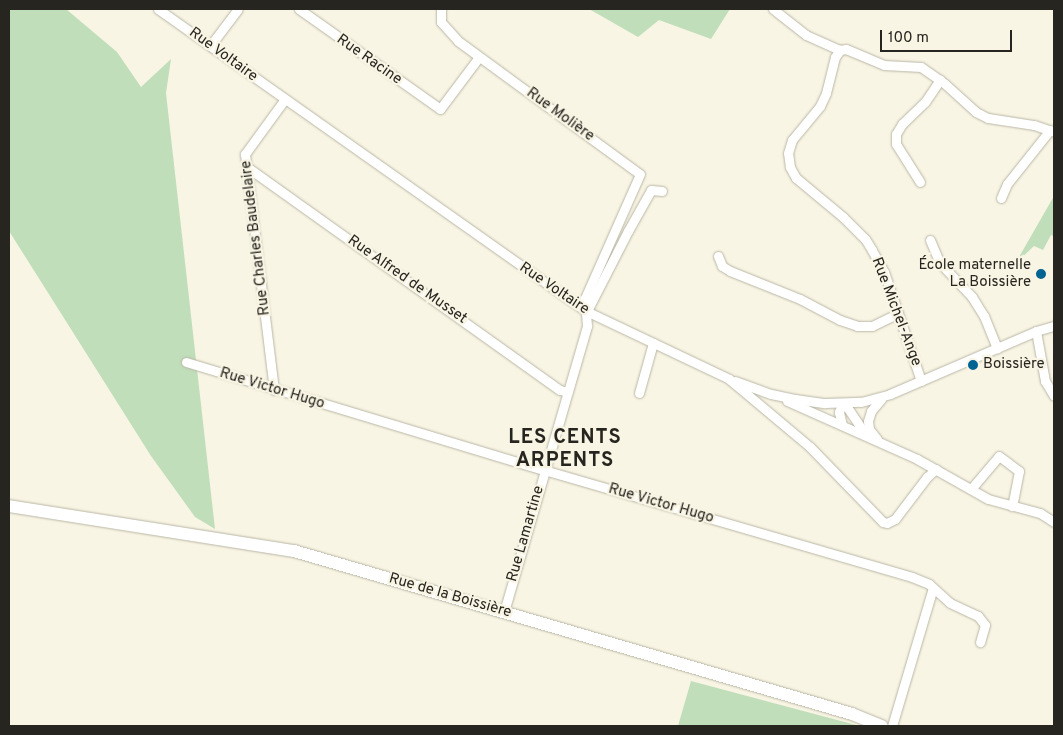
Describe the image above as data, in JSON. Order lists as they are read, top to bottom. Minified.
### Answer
{"streets":{"main road":["Rue de la Boissière"],"street":["Rue Voltaire","Rue Racine","Rue Molière","Rue Charles Baudelaire","Rue Alfred de Musset","Rue Michel-Ange","Rue Victor Hugo","Rue Lamartine"]},"crossings":[["Rue Voltaire","Rue Charles Baudelaire"],["Rue Voltaire","Rue Lamartine"],["Rue Racine","Rue Molière"],["Rue Molière","Rue Lamartine"],["Rue Charles Baudelaire","Rue Alfred de Musset"],["Rue Charles Baudelaire","Rue Victor Hugo"],["Rue Alfred de Musset","Rue Lamartine"],["Rue Victor Hugo","Rue Lamartine"],["Rue Lamartine","Rue de la Boissière"]],"districts":["LES CENTS ARPENTS"],"places":["École maternelle La Boissière","Boissière"],"scale_bar":"100 m"}
